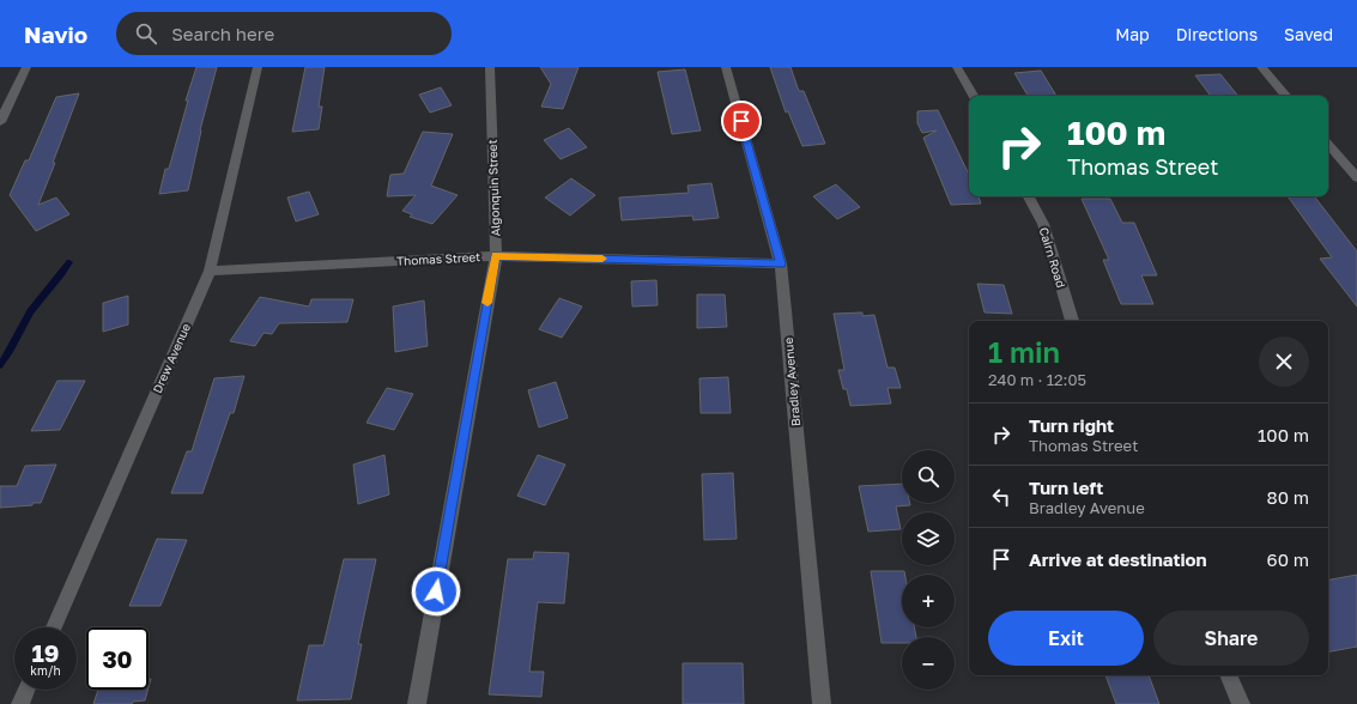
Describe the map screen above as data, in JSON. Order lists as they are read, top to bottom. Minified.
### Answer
{"streets":{"street":["Algonquin Street","Cairn Road","Thomas Street","Drew Avenue","Bradley Avenue"]},"crossings":[["Algonquin Street","Thomas Street"],["Thomas Street","Drew Avenue"],["Thomas Street","Bradley Avenue"]],"page":{"header":"Navio","search":"Search here","nav":["Map","Directions","Saved"],"turn":["100 m","Thomas Street"],"heading":["1 min","240 m · 12:05"],"list":[{"name":"Turn right","note":"Thomas Street","value":"100 m"},{"name":"Turn left","note":"Bradley Avenue","value":"80 m"},{"name":"Arrive at destination","value":"60 m"}],"map_buttons":["+","−"],"buttons":["Exit","Share"],"speed":"19 km/h","limit":"30"}}
